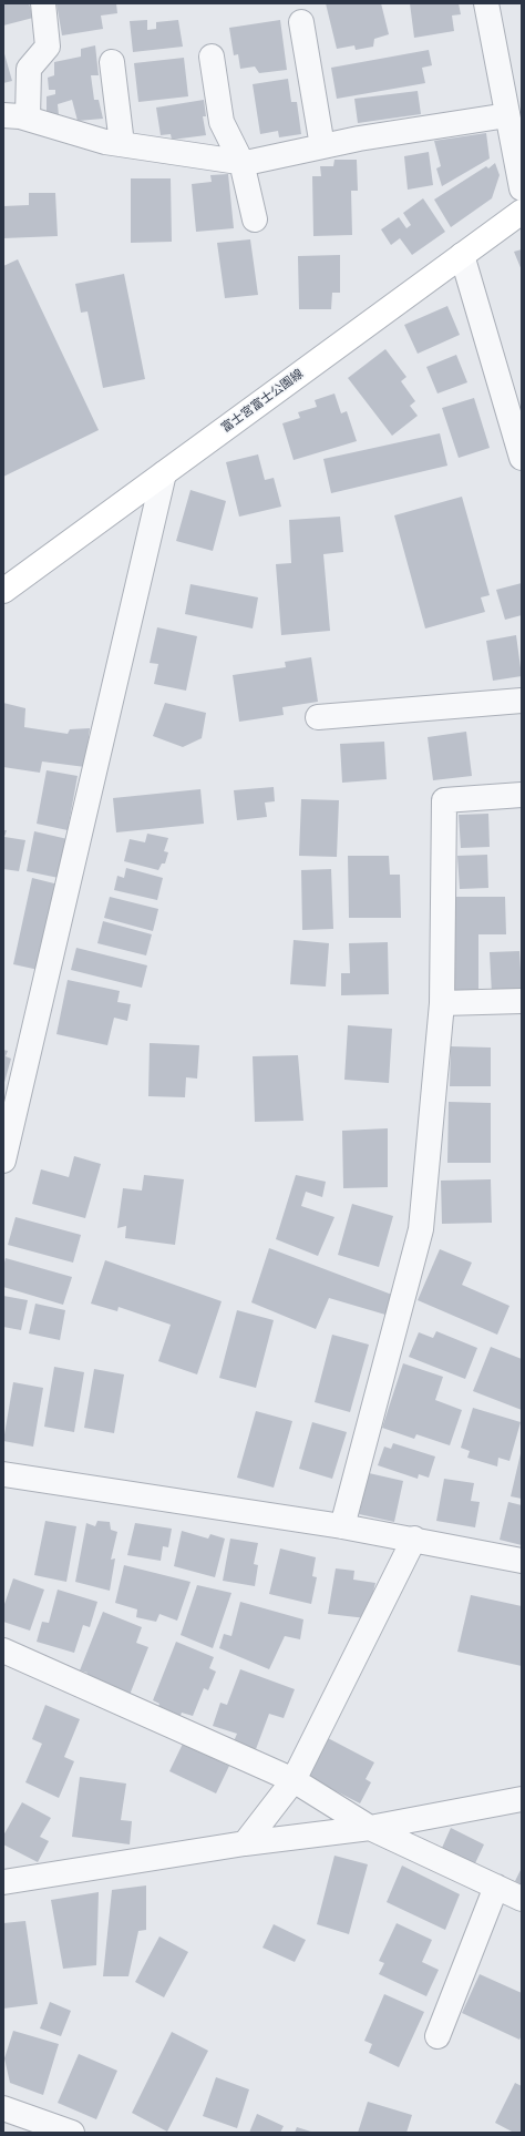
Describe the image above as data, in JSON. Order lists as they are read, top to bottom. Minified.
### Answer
{"streets":{"main road":["富士宮富士公園線"]}}
